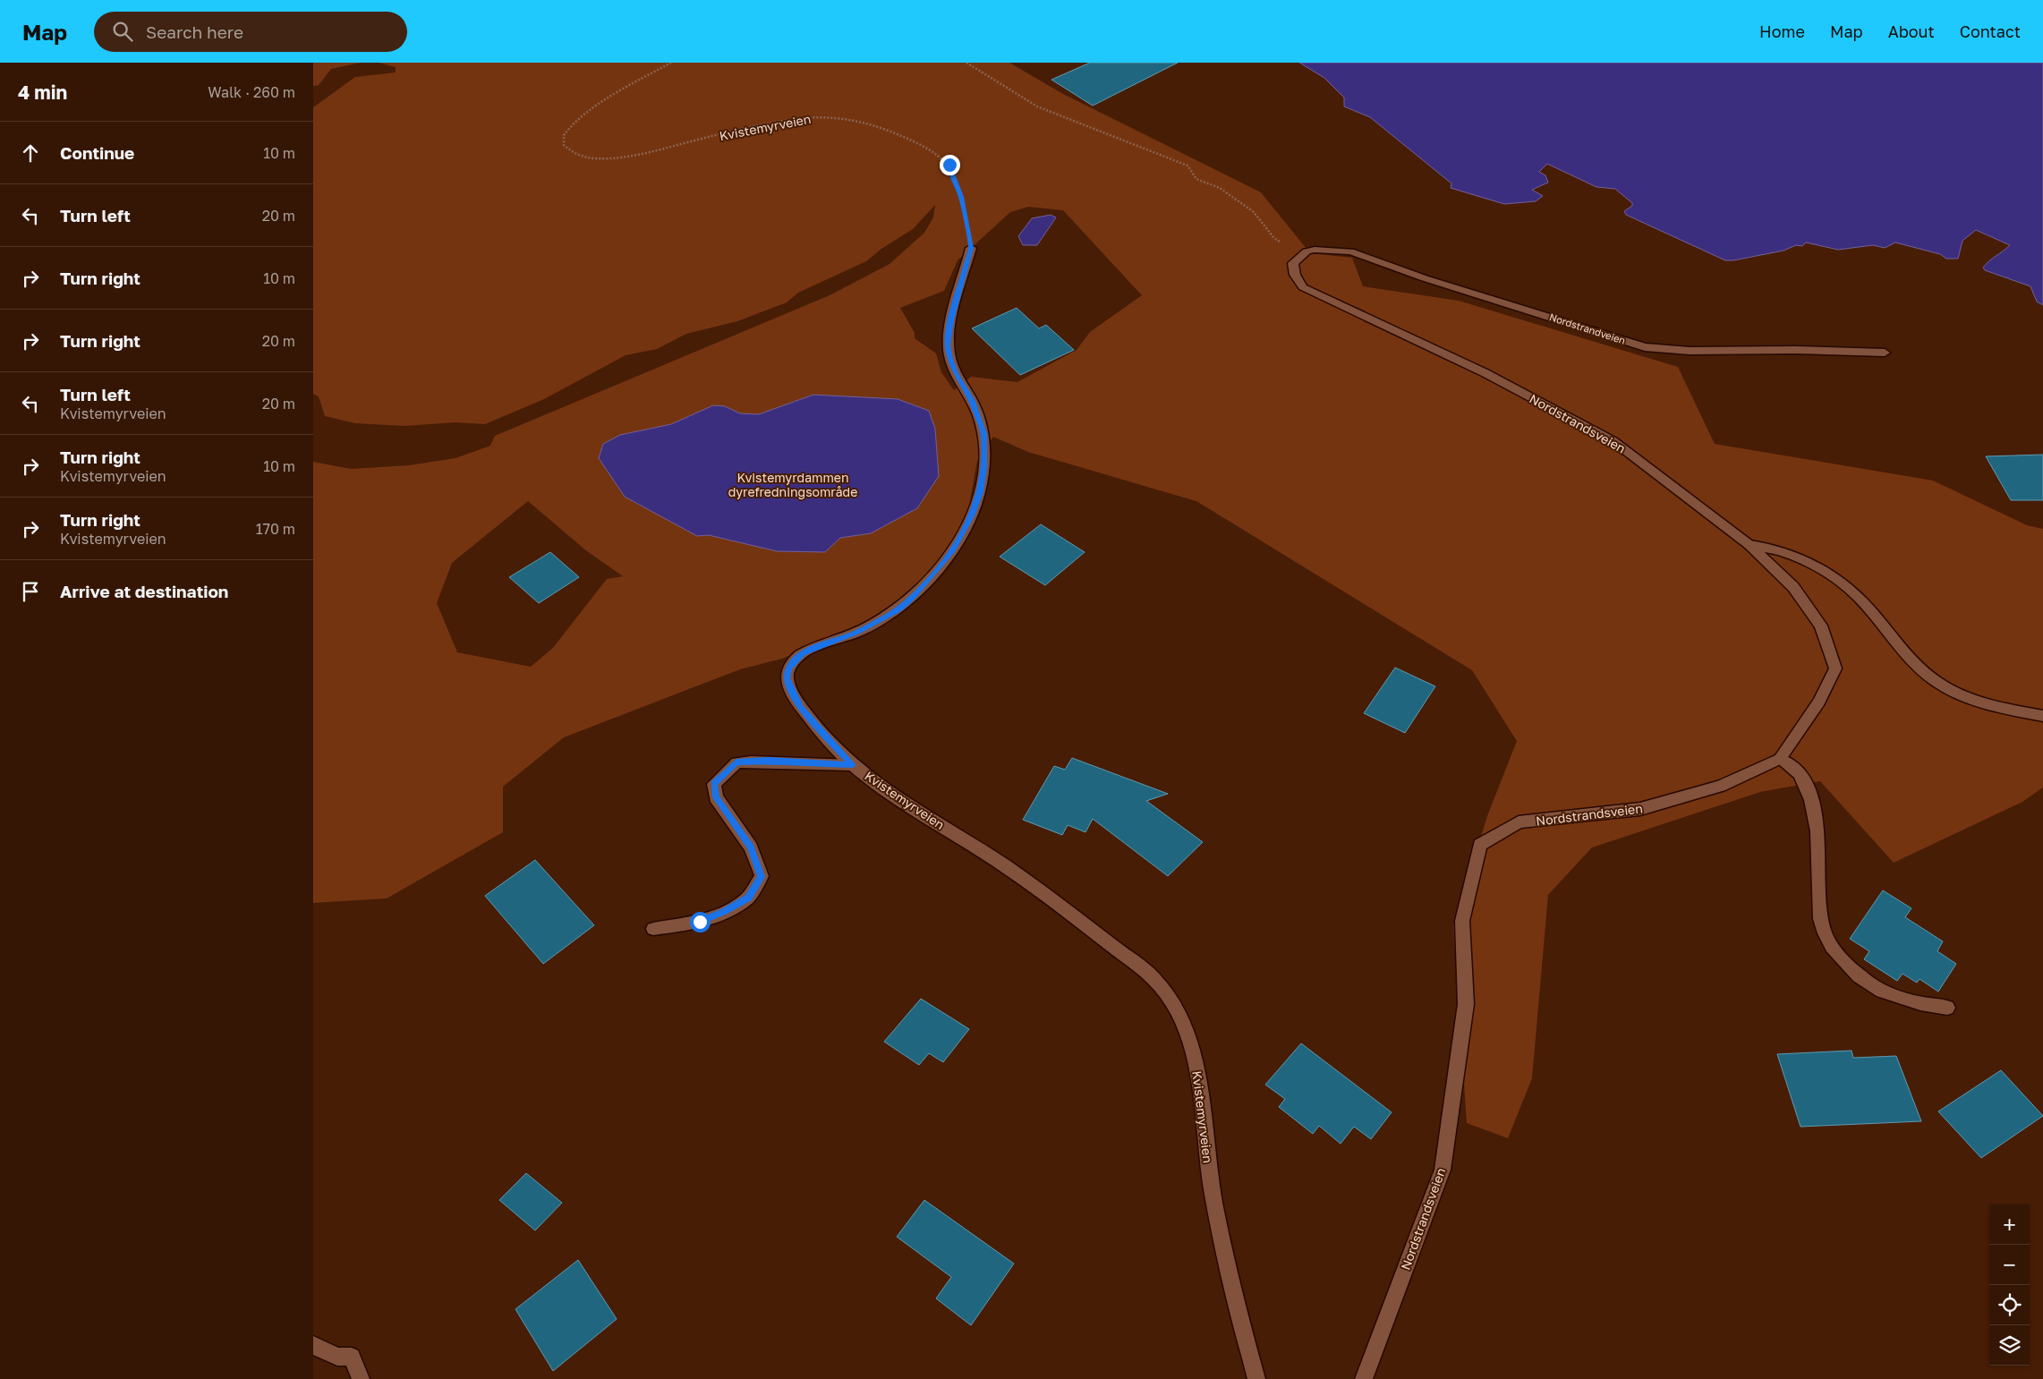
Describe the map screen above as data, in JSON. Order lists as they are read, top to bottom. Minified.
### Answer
{"streets":{"street":["Kvistemyrveien","Nordstrandveien","Nordstrandsveien"]},"crossings":[["Nordstrandveien","Nordstrandsveien"]],"parks":["Kvistemyrdammen dyrefredningsområde"],"page":{"header":"Map","search":"Search here","nav":["Home","Map","About","Contact"],"heading":["4 min","Walk · 260 m"],"list":[["Continue","10 m"],["Turn left","20 m"],["Turn right","10 m"],["Turn right","20 m"],["Turn left","Kvistemyrveien","20 m"],["Turn right","Kvistemyrveien","10 m"],["Turn right","Kvistemyrveien","170 m"],"Arrive at destination"],"map_buttons":["+","−"]}}
